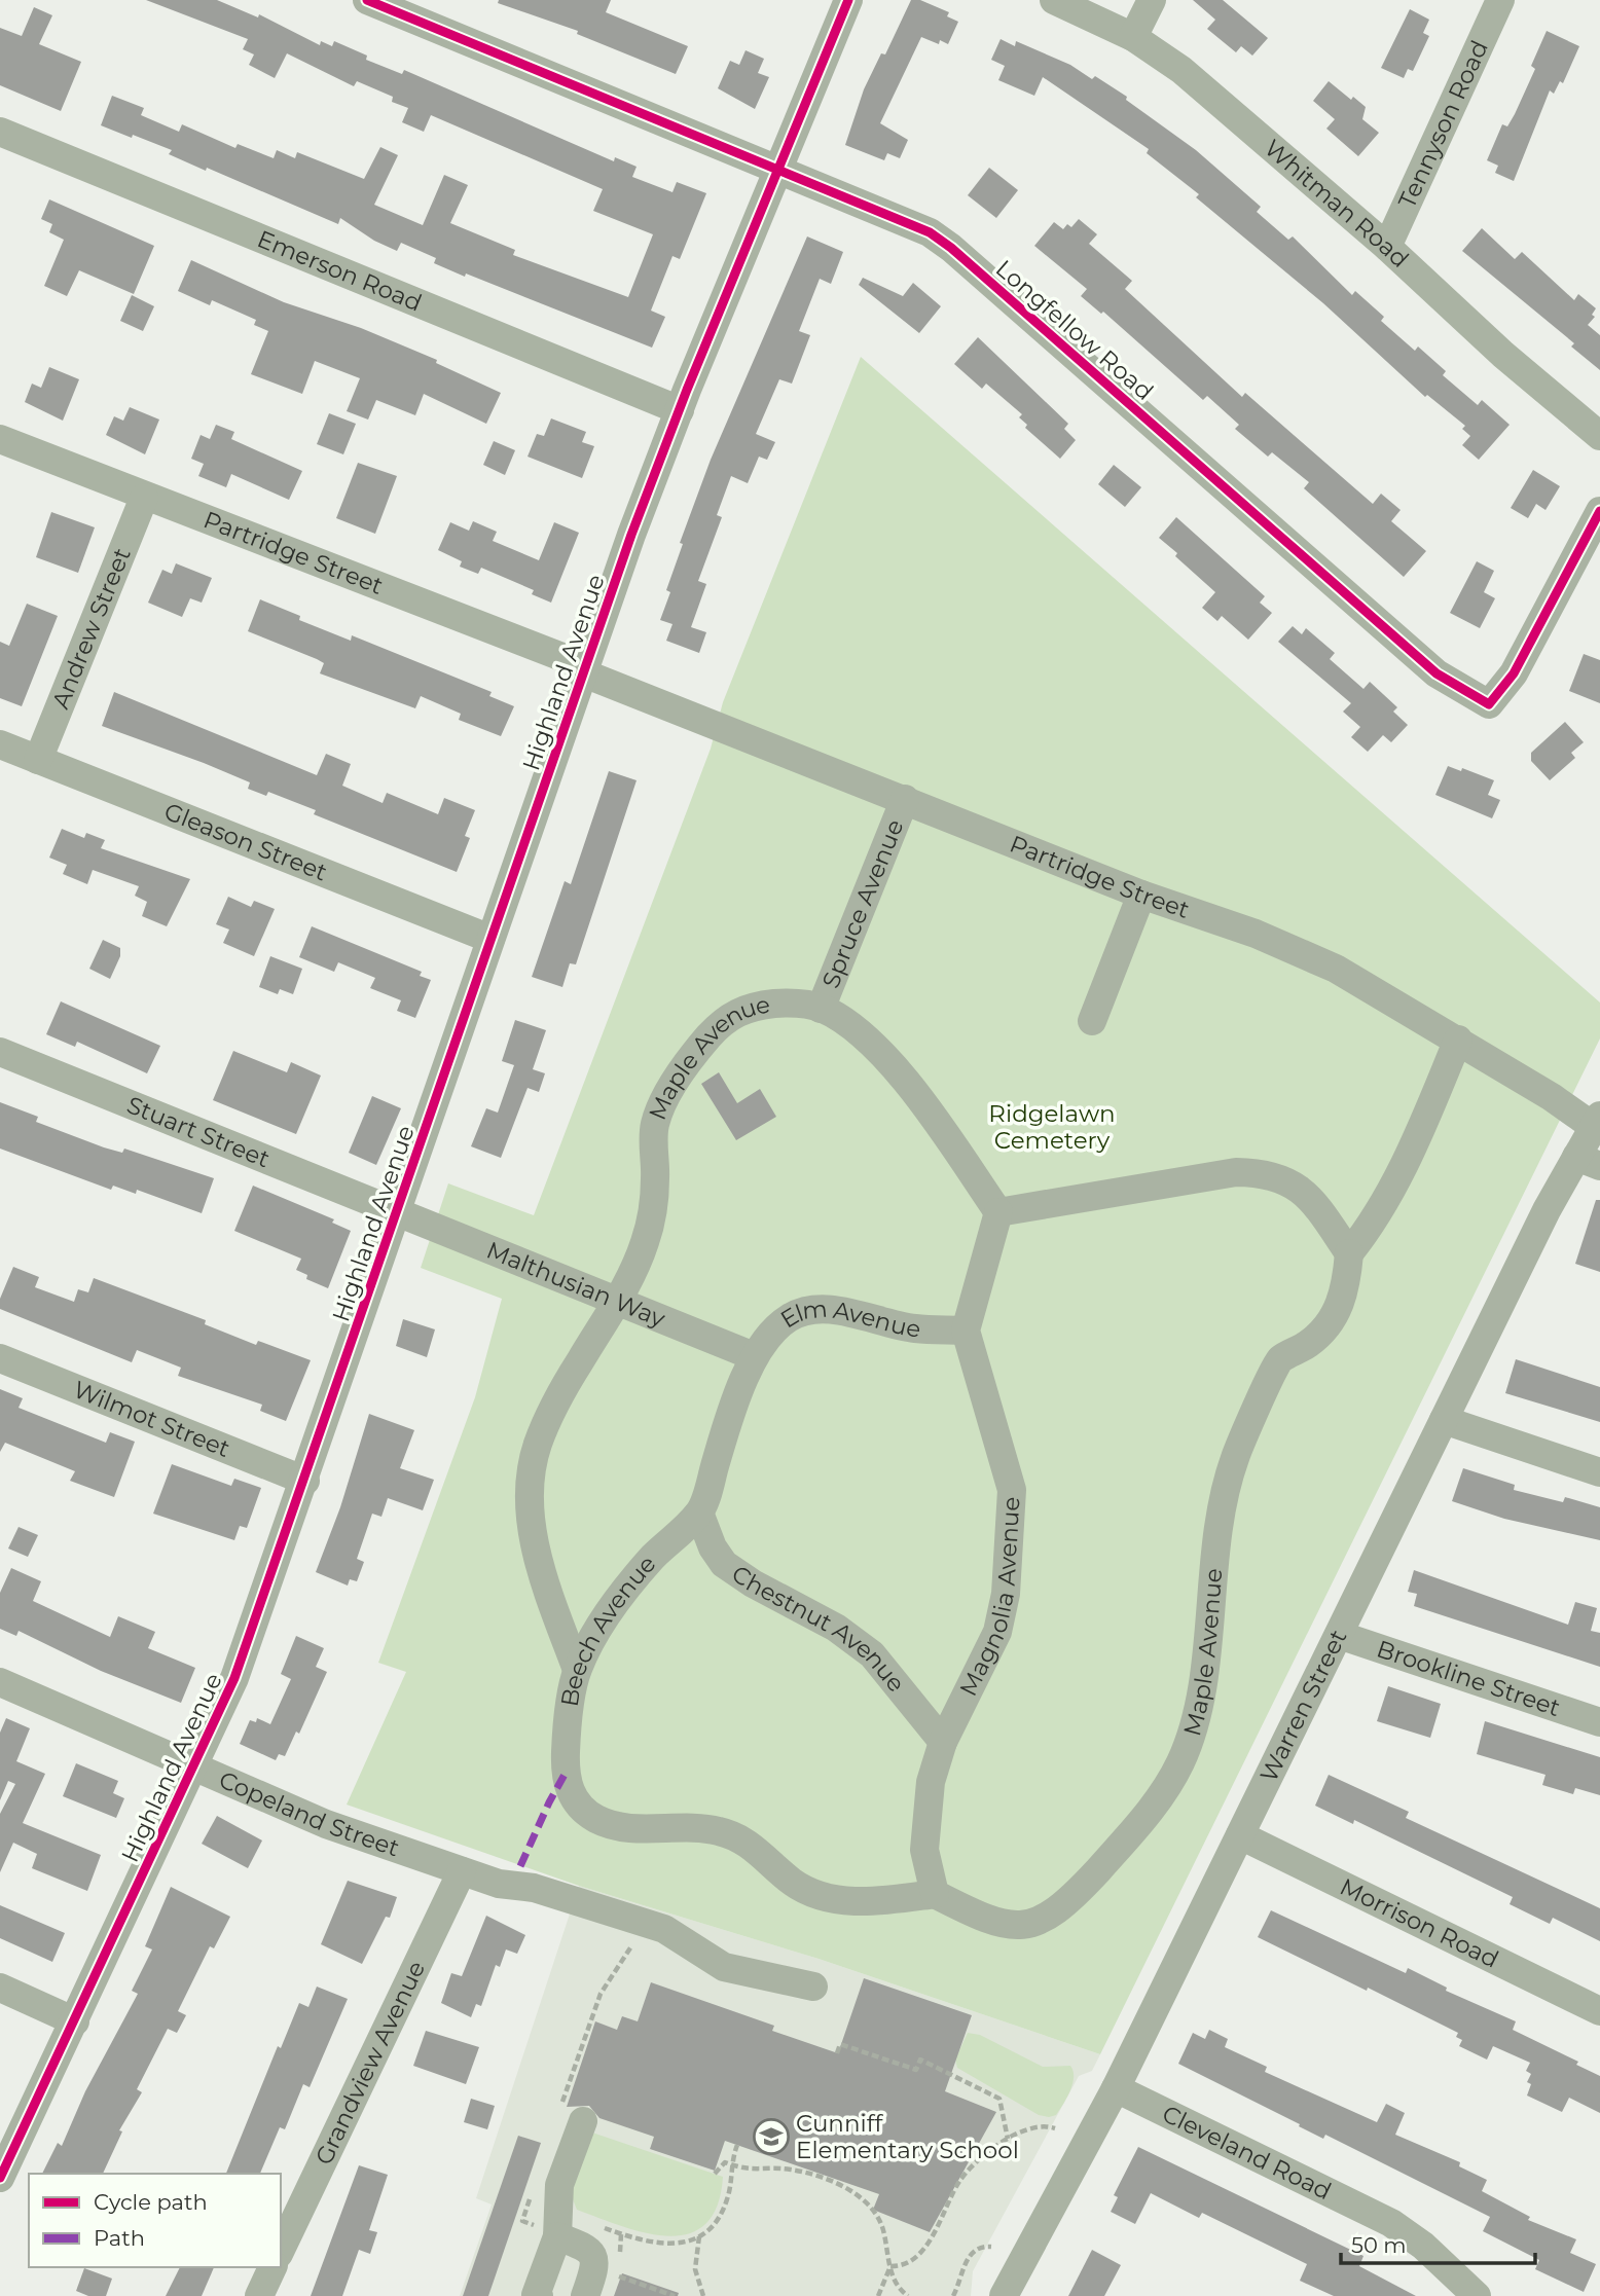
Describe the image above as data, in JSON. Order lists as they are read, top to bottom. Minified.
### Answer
{"streets":{"street":["Tennyson Road","Whitman Road","Emerson Road","Longfellow Road","Partridge Street","Andrew Street","Highland Avenue","Gleason Street","Spruce Avenue","Maple Avenue","Stuart Street","Malthusian Way","Elm Avenue","Wilmot Street","Magnolia Avenue","Chestnut Avenue","Beech Avenue","Brookline Street","Warren Street","Copeland Street","Morrison Road","Grandview Avenue","Cleveland Road"]},"crossings":[["Tennyson Road","Whitman Road"],["Emerson Road","Highland Avenue"],["Longfellow Road","Highland Avenue"],["Partridge Street","Andrew Street"],["Partridge Street","Highland Avenue"],["Partridge Street","Spruce Avenue"],["Partridge Street","Maple Avenue"],["Partridge Street","Warren Street"],["Andrew Street","Gleason Street"],["Highland Avenue","Gleason Street"],["Highland Avenue","Stuart Street"],["Highland Avenue","Malthusian Way"],["Highland Avenue","Wilmot Street"],["Highland Avenue","Copeland Street"],["Spruce Avenue","Maple Avenue"],["Maple Avenue","Malthusian Way"],["Maple Avenue","Magnolia Avenue"],["Maple Avenue","Beech Avenue"],["Stuart Street","Malthusian Way"],["Malthusian Way","Elm Avenue"],["Elm Avenue","Magnolia Avenue"],["Elm Avenue","Chestnut Avenue"],["Elm Avenue","Beech Avenue"],["Magnolia Avenue","Chestnut Avenue"],["Magnolia Avenue","Beech Avenue"],["Chestnut Avenue","Beech Avenue"],["Brookline Street","Warren Street"],["Warren Street","Morrison Road"],["Warren Street","Cleveland Road"],["Copeland Street","Grandview Avenue"]],"parks":["Ridgelawn Cemetery"],"places":{"school or university":["Cunniff Elementary School"]},"legend":["Cycle path","Path"],"scale_bar":"50 m"}
